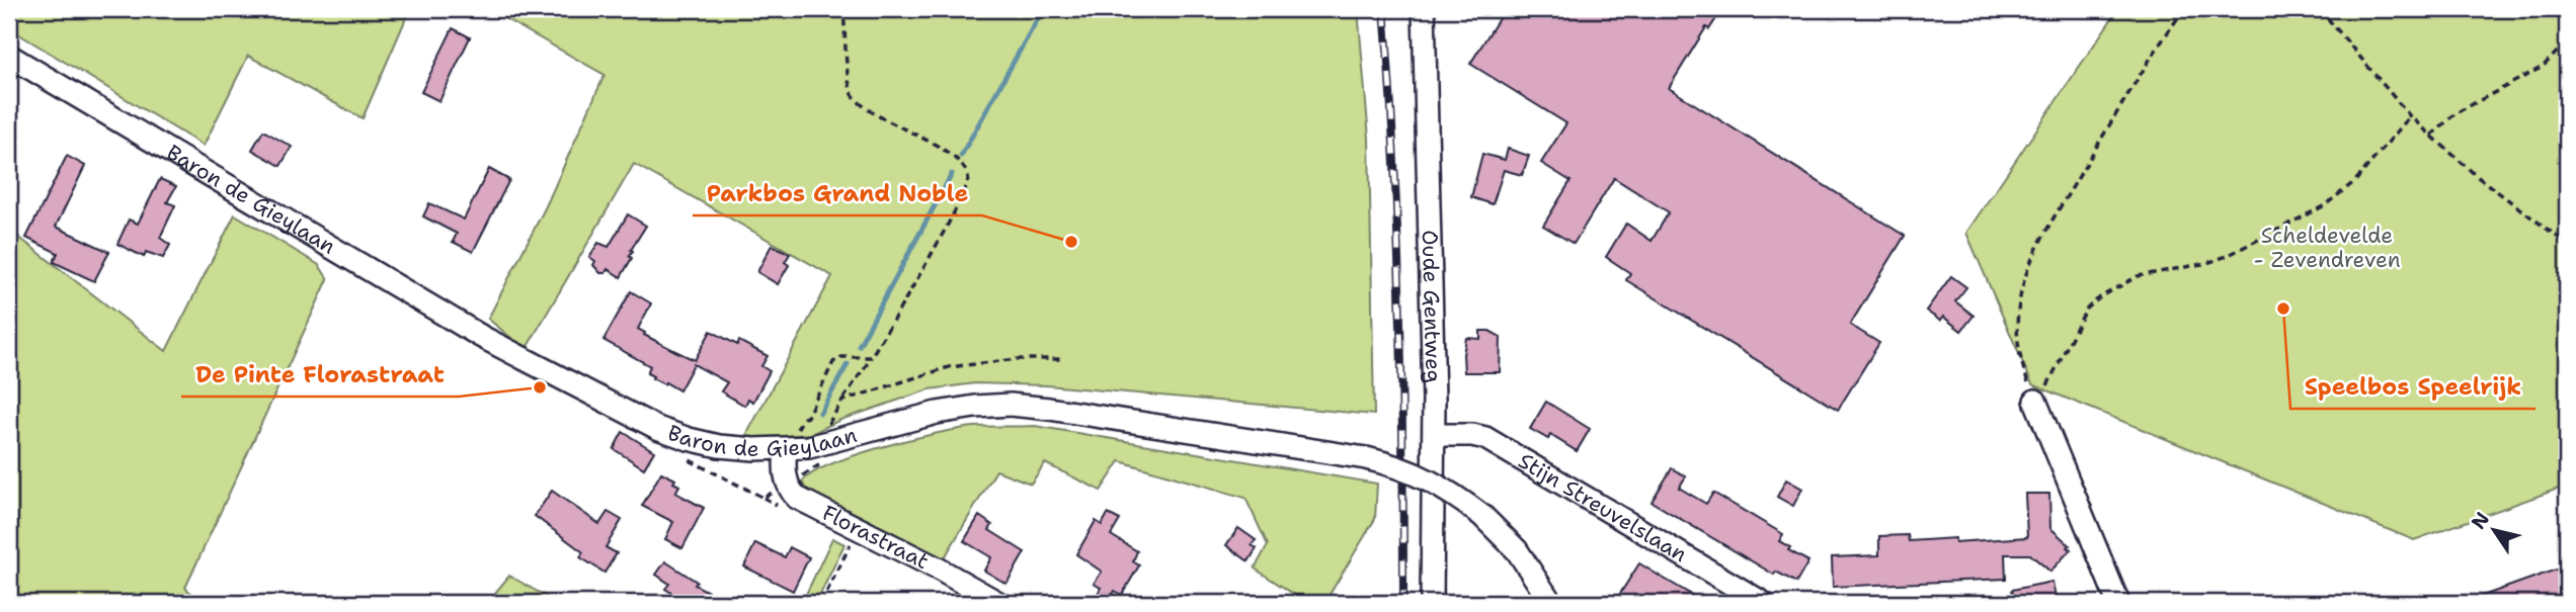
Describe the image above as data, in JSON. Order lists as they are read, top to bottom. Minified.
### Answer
{"streets":{"street":["Baron de Gieylaan","Oude Gentweg","Stijn Streuvelslaan","Florastraat"]},"crossings":[["Oude Gentweg","Stijn Streuvelslaan"]],"parks":["Scheldevelde - Zevendreven"],"places":["Parkbos Grand Noble","Speelbos Speelrijk","De Pinte Florastraat"],"north":"top left"}
